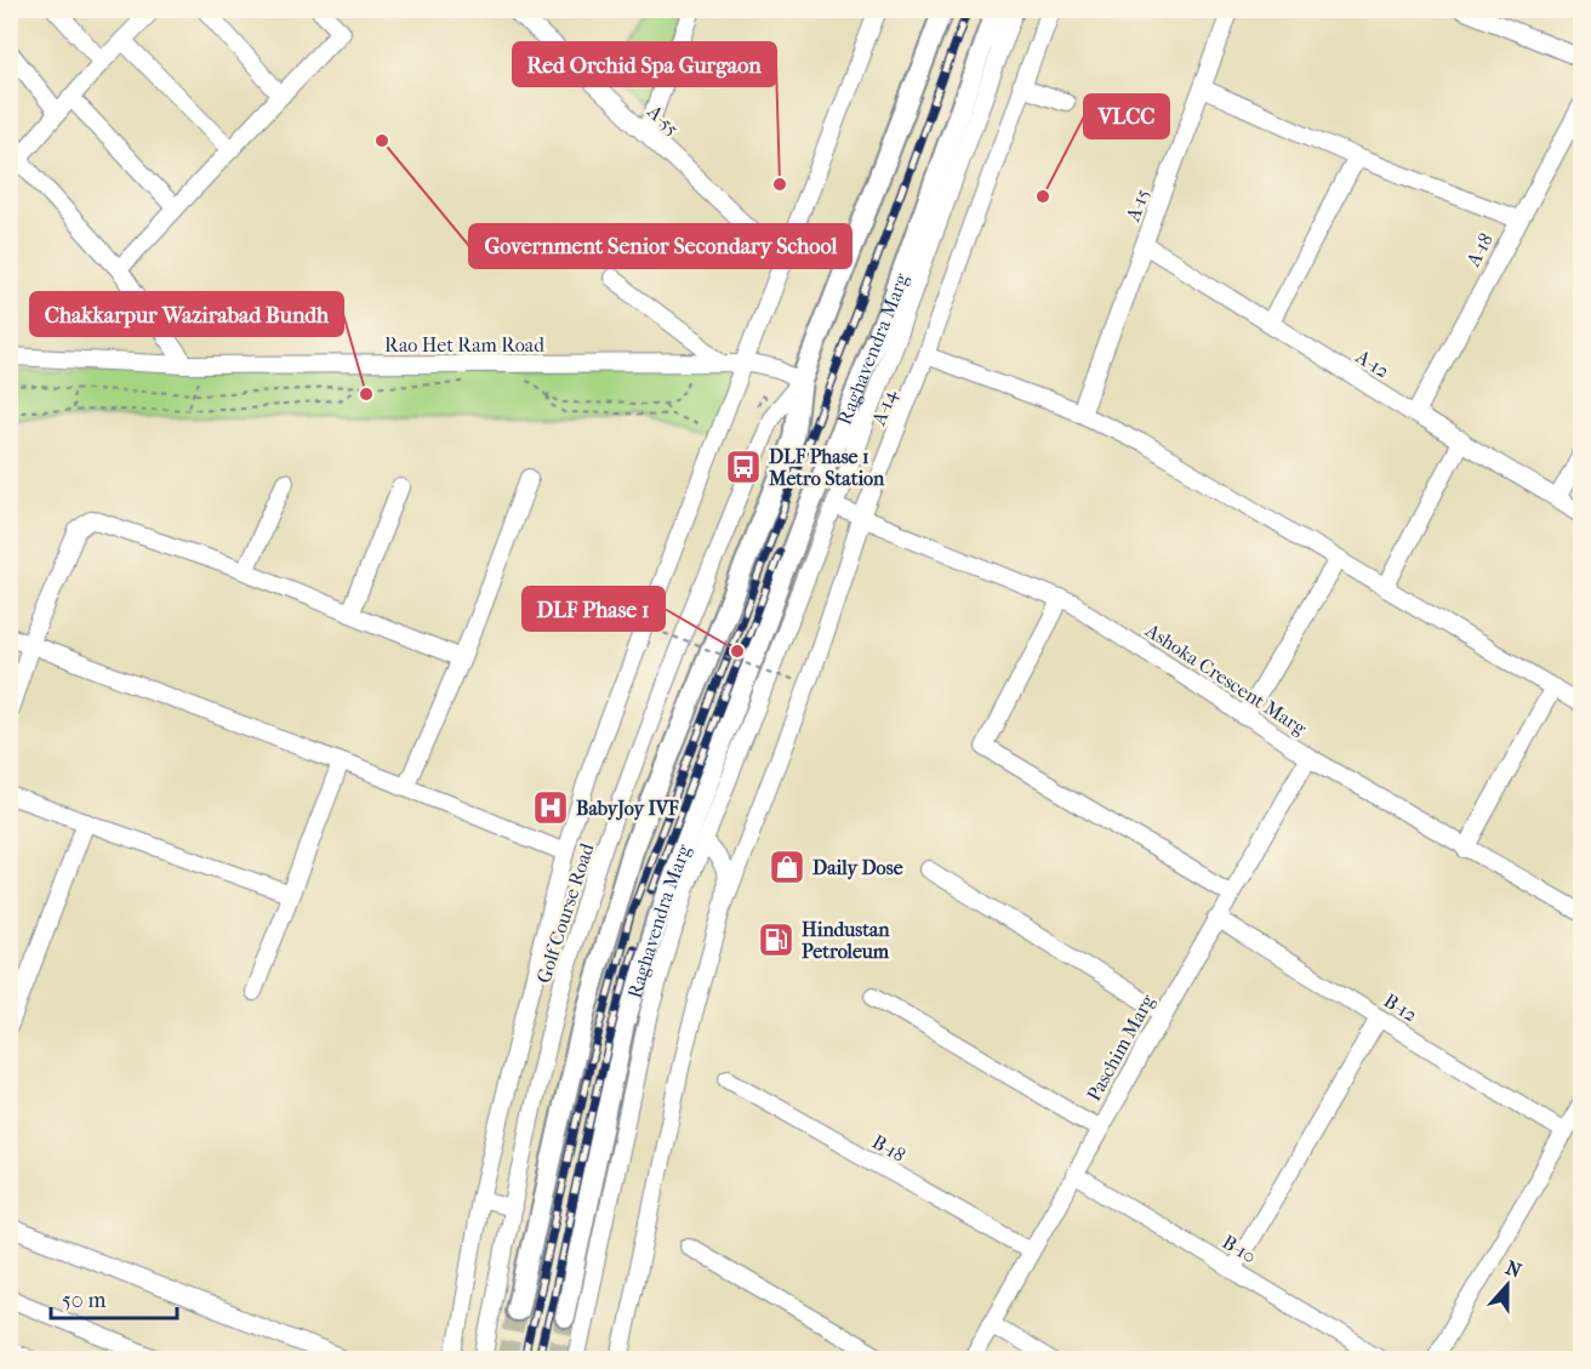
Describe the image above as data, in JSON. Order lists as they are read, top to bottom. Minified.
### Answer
{"streets":{"main road":["Raghavendra Marg"],"street":["A-55","A-15","A-18","Rao Het Ram Road","A-12","A-14","Ashoka Crescent Marg","Golf Course Road","B-12","Paschim Marg","B-18","B-10"]},"crossings":[["A-15","A-12"],["A-18","A-12"],["Rao Het Ram Road","Golf Course Road"],["A-14","Ashoka Crescent Marg"],["Ashoka Crescent Marg","Paschim Marg"],["B-12","Paschim Marg"],["Paschim Marg","B-18"],["Paschim Marg","B-10"]],"places":{"other":["Government Senior Secondary School","Red Orchid Spa Gurgaon","VLCC","Chakkarpur Wazirabad Bundh","DLF Phase 1"],"bus stop":["DLF Phase 1 Metro Station"],"hospital":["BabyJoy IVF"],"shop":["Daily Dose"],"fuel station":["Hindustan Petroleum"]},"scale_bar":"50 m","north":"top"}
